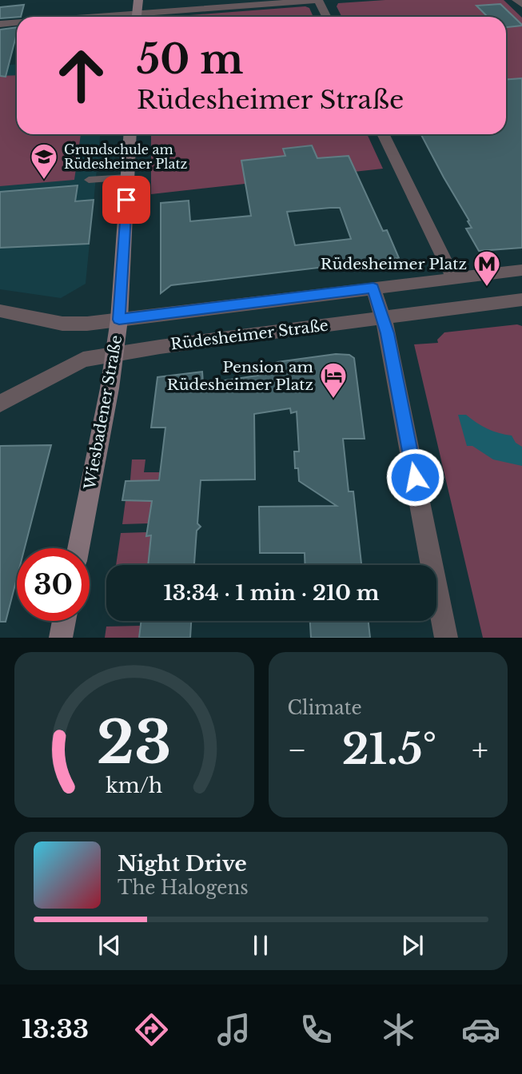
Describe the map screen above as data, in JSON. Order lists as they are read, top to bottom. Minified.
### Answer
{"streets":{"street":["Rüdesheimer Straße","Wiesbadener Straße"]},"crossings":[["Rüdesheimer Straße","Wiesbadener Straße"]],"places":{"school or university":["Grundschule am Rüdesheimer Platz"],"metro station":["Rüdesheimer Platz"],"hotel":["Pension am Rüdesheimer Platz"]},"page":{"turn":["50 m","Rüdesheimer Straße"],"limit":"30","trip":"13:34 · 1 min · 210 m","tile":"Climate","heat":["−","21.5°","+"],"song":["Night Drive","The Halogens"],"tabs":"13:33","gauge":["23","km/h"]}}
